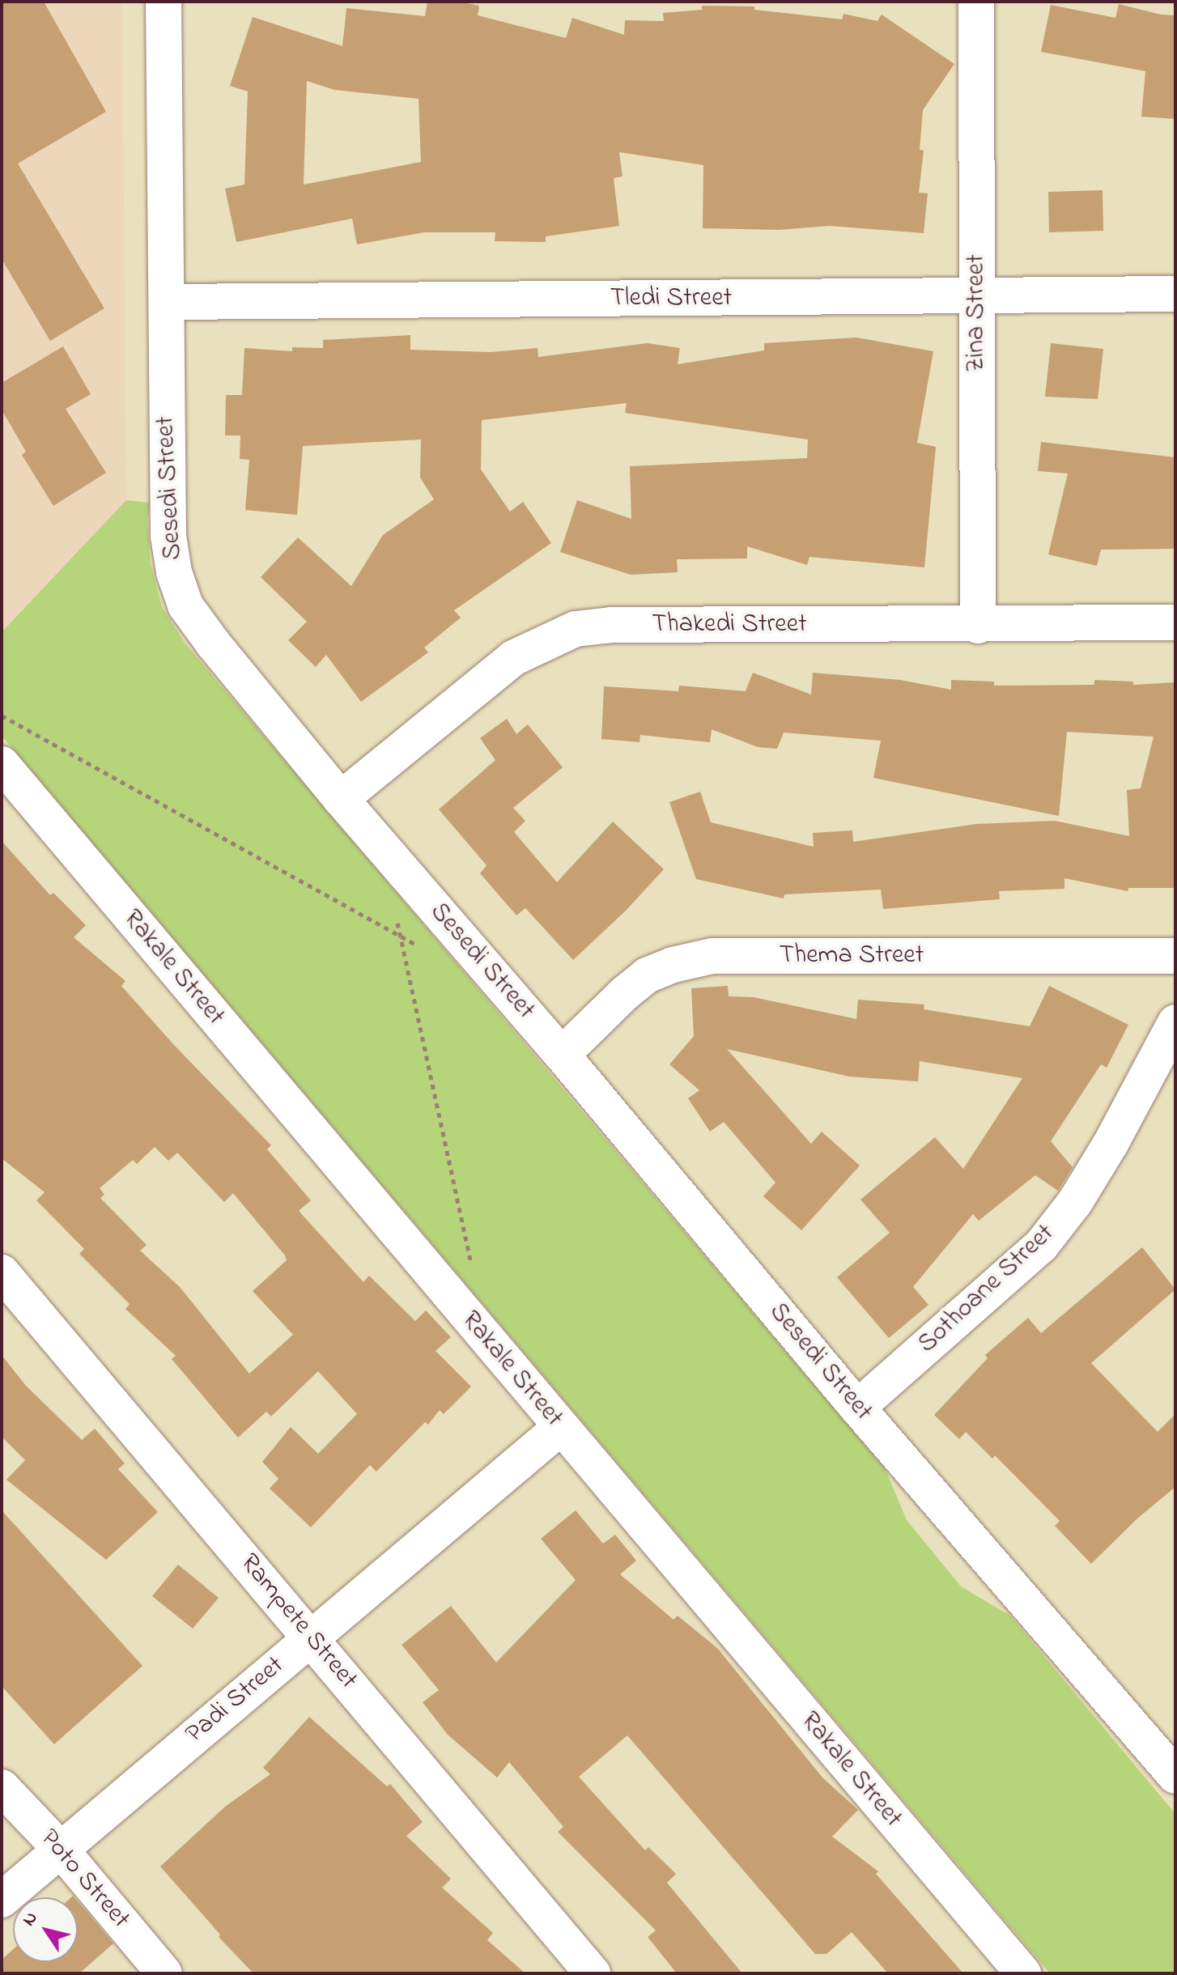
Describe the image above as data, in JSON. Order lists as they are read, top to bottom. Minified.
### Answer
{"streets":{"street":["Tledi Street","Zina Street","Sesedi Street","Thakedi Street","Thema Street","Rakale Street","Sothoane Street","Rampete Street","Padi Street","Poto Street"]},"crossings":[["Tledi Street","Zina Street"],["Tledi Street","Sesedi Street"],["Zina Street","Thakedi Street"],["Sesedi Street","Thakedi Street"],["Sesedi Street","Thema Street"],["Sesedi Street","Sothoane Street"],["Rakale Street","Padi Street"],["Rampete Street","Padi Street"],["Padi Street","Poto Street"]],"north":"top left"}
